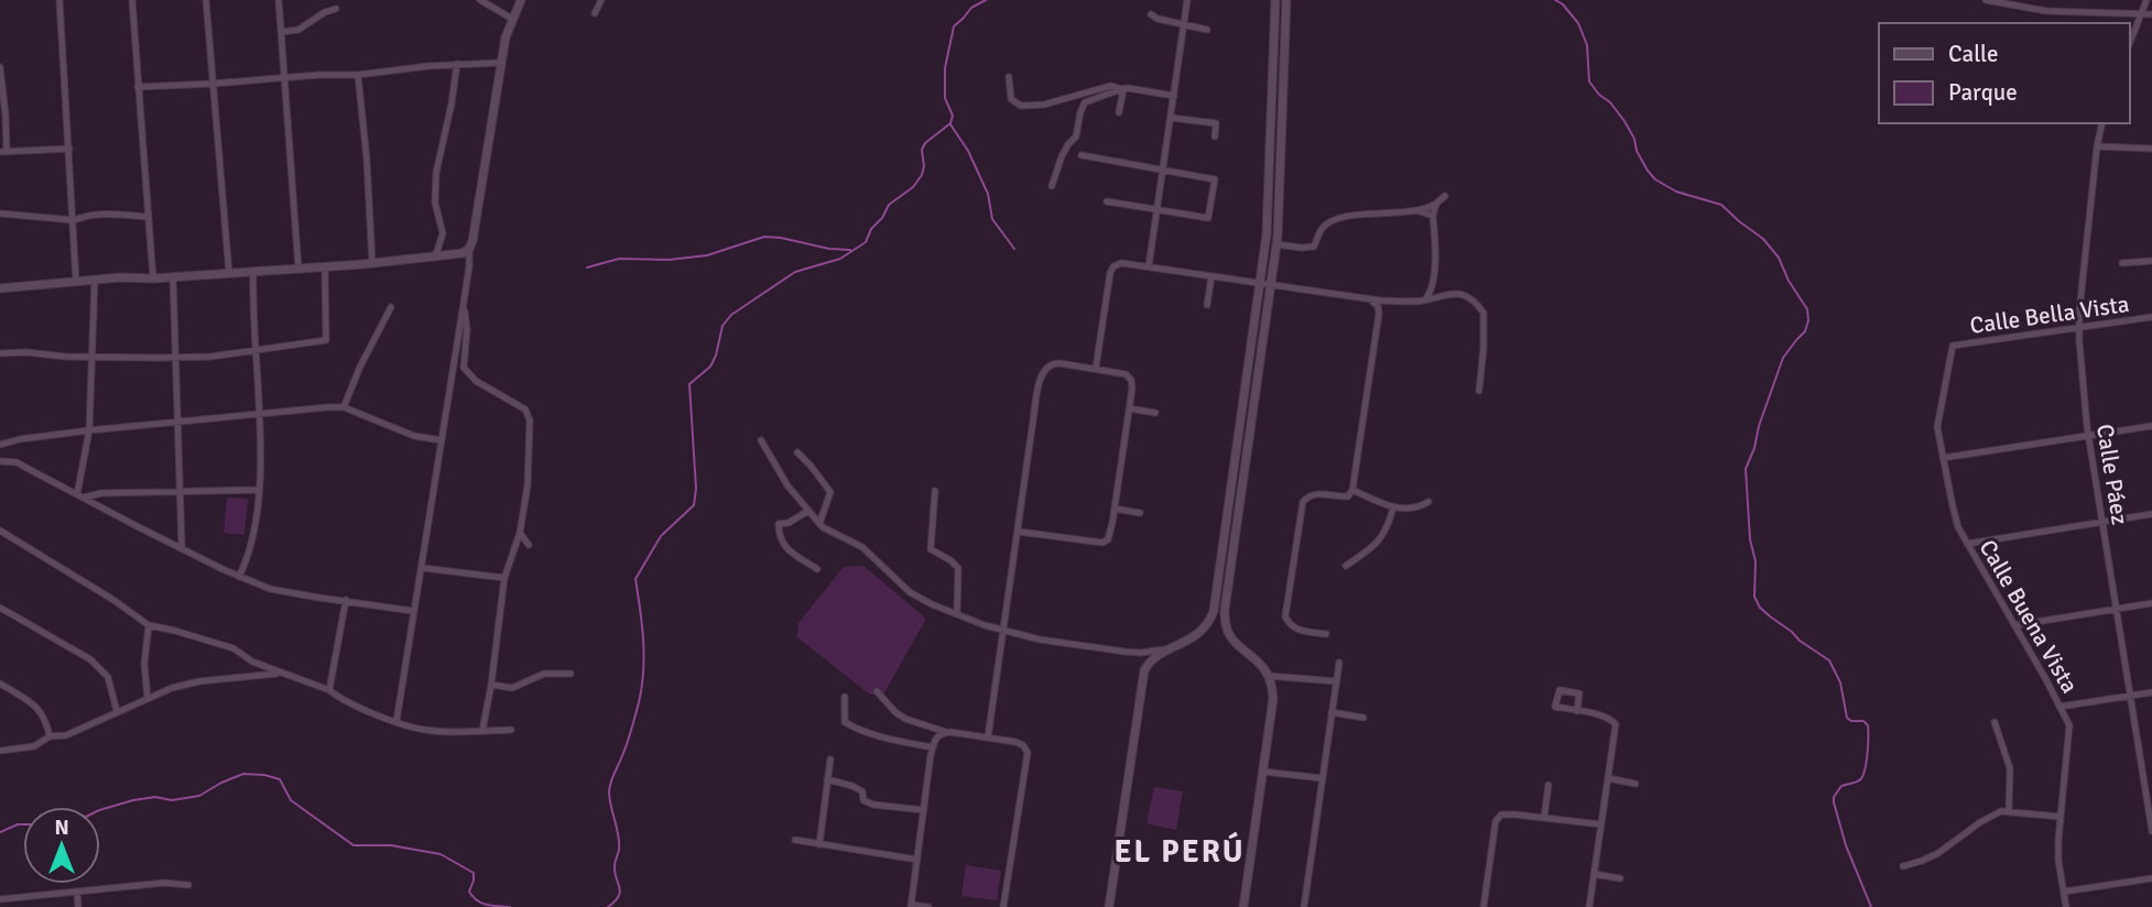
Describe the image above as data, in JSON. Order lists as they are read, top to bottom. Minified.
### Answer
{"streets":{"street":["Calle Bella Vista","Calle Páez","Calle Buena Vista"]},"crossings":[["Calle Bella Vista","Calle Páez"],["Calle Bella Vista","Calle Buena Vista"]],"districts":["EL PERÚ"],"legend":["Calle","Parque"],"north":"top"}
